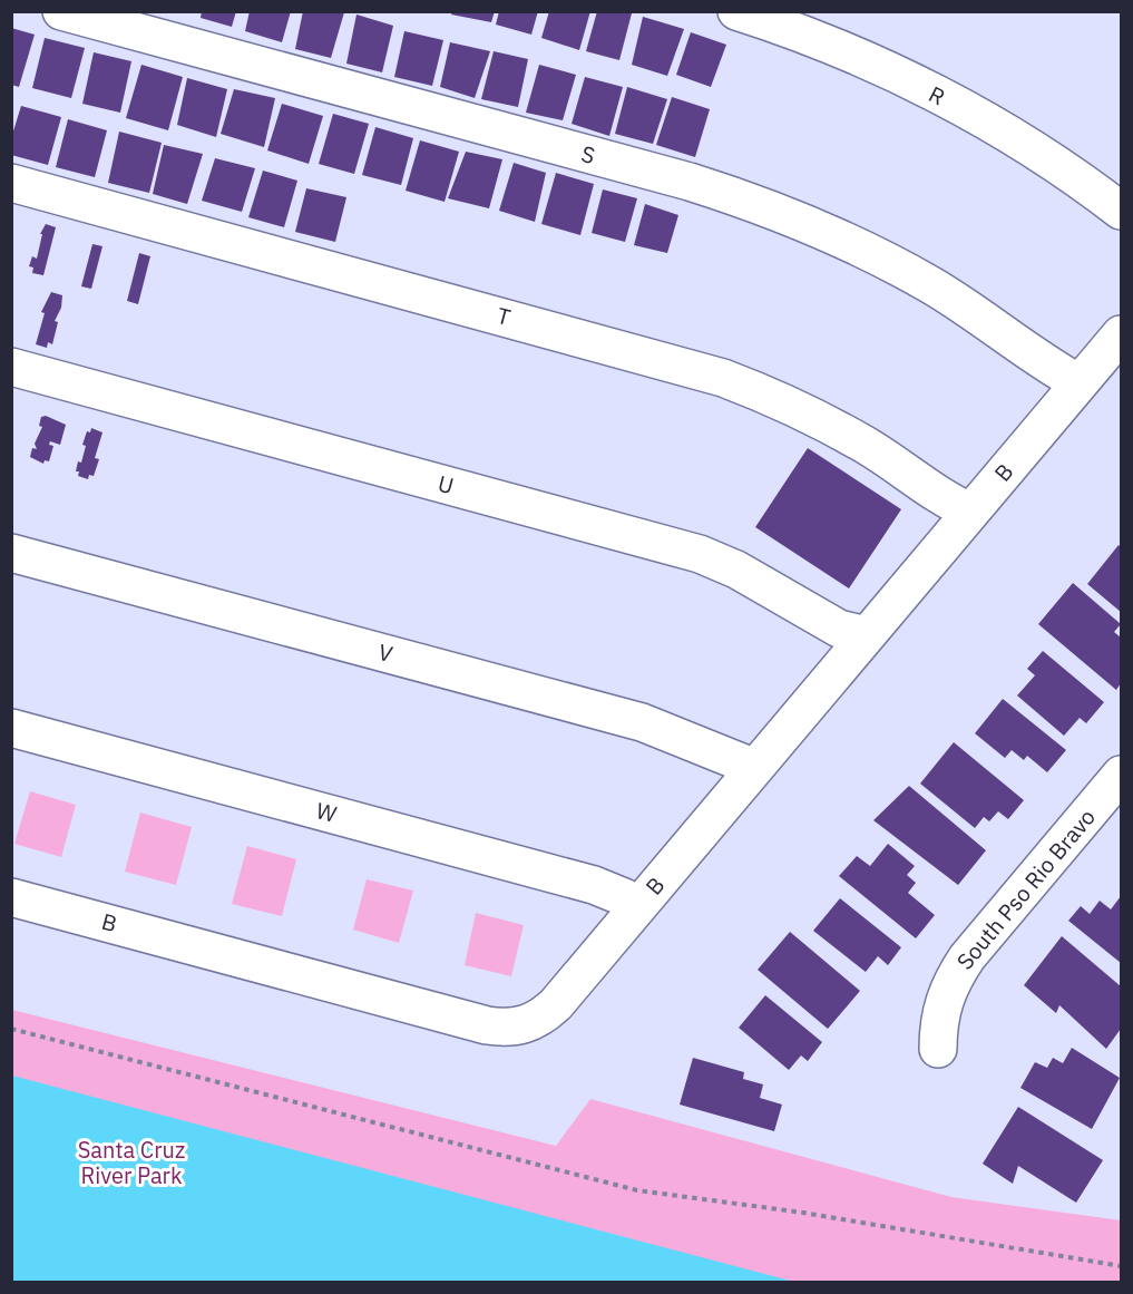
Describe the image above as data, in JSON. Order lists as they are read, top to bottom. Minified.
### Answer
{"streets":{"street":["R","S","T","B","U","V","W","South Pso Rio Bravo"]},"crossings":[["S","B"],["T","B"],["B","U"],["B","V"],["B","W"]],"parks":["Santa Cruz River Park"]}
